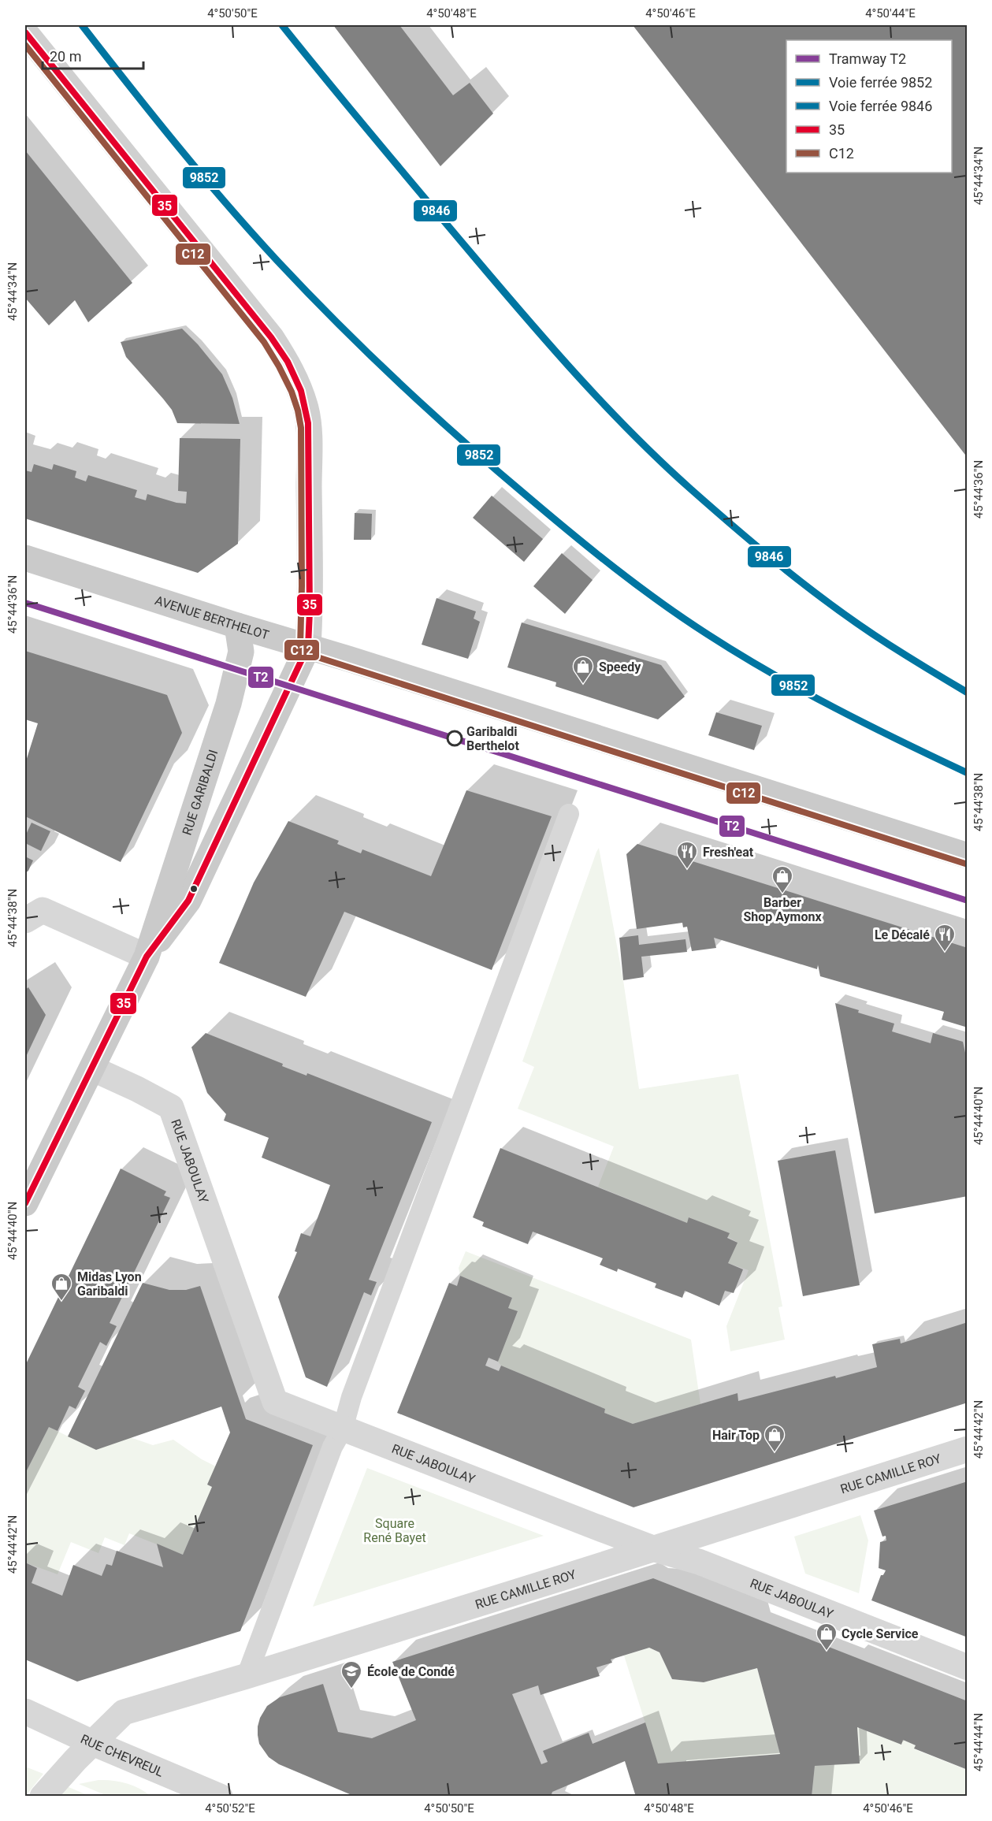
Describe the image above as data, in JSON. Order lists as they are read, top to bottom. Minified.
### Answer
{"streets":{"main road":["AVENUE BERTHELOT","RUE GARIBALDI"],"street":["RUE JABOULAY","RUE CAMILLE ROY","RUE CHEVREUL"]},"crossings":[["AVENUE BERTHELOT","RUE GARIBALDI"],["RUE GARIBALDI","RUE JABOULAY"],["RUE JABOULAY","RUE CAMILLE ROY"],["RUE CAMILLE ROY","RUE CHEVREUL"]],"parks":["Square René Bayet"],"places":{"shop":["Speedy","Barber Shop Aymonx","Midas Lyon Garibaldi","Hair Top","Cycle Service"],"other":["Garibaldi Berthelot"],"restaurant":["Fresh'eat","Le Décalé"],"school or university":["École de Condé"]},"lines":["rail line 9852","rail line 9846","transit line 35","transit line C12","tram line T2"],"legend":["Tramway T2","Voie ferrée 9852","Voie ferrée 9846","35","C12"],"scale_bar":"20 m","coordinates":["4°50'50\"E","4°50'48\"E","4°50'46\"E","4°50'44\"E","45°44'34\"N","45°44'36\"N","45°44'38\"N","45°44'40\"N","45°44'42\"N","45°44'44\"N","4°50'52\"E"]}
